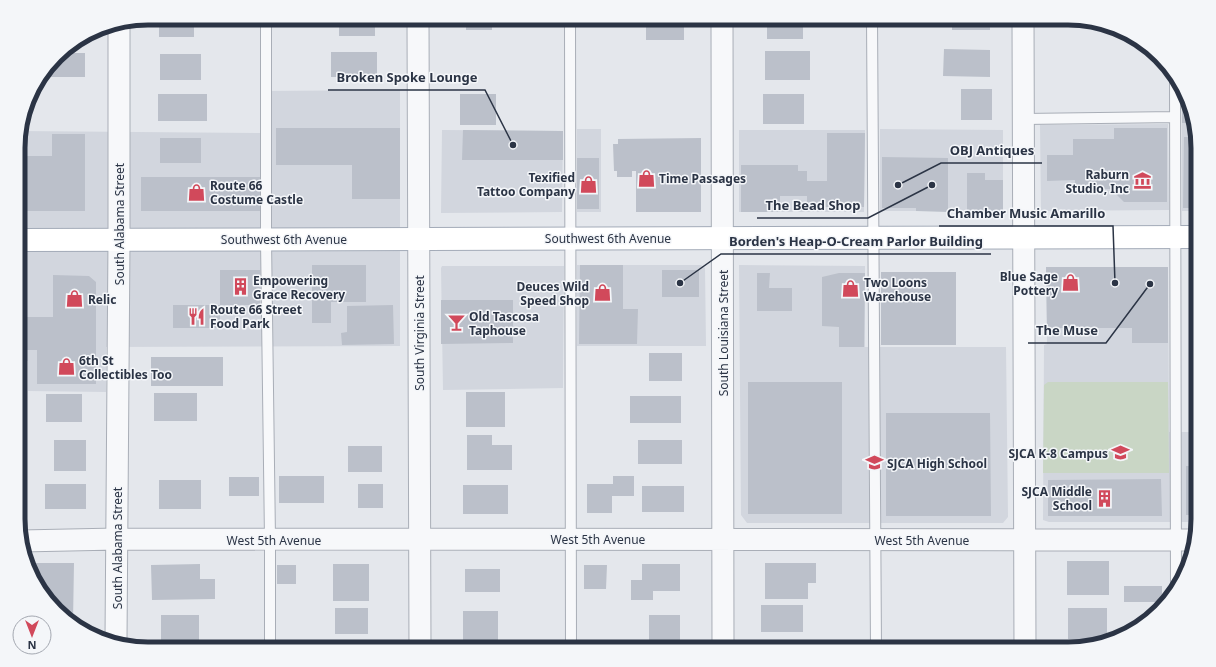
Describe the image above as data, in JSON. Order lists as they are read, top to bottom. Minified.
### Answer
{"streets":{"main road":["Southwest 6th Avenue"],"street":["South Alabama Street","South Virginia Street","South Louisiana Street","West 5th Avenue"]},"crossings":[["South Alabama Street","Southwest 6th Avenue"],["South Alabama Street","West 5th Avenue"],["Southwest 6th Avenue","South Virginia Street"],["Southwest 6th Avenue","South Louisiana Street"],["South Virginia Street","West 5th Avenue"],["South Louisiana Street","West 5th Avenue"]],"places":{"other":["Broken Spoke Lounge","OBJ Antiques","The Bead Shop","Borden's Heap-O-Cream Parlor Building","Chamber Music Amarillo","The Muse"],"shop":["Time Passages","Texified Tattoo Company","Route 66 Costume Castle","Blue Sage Pottery","Two Loons Warehouse","Deuces Wild Speed Shop","Relic","6th St Collectibles Too"],"museum":["Raburn Studio, Inc"],"building":["Empowering Grace Recovery","SJCA Middle School"],"restaurant":["Route 66 Street Food Park"],"bar":["Old Tascosa Taphouse"],"school or university":["SJCA K-8 Campus","SJCA High School"]},"north":"bottom"}
